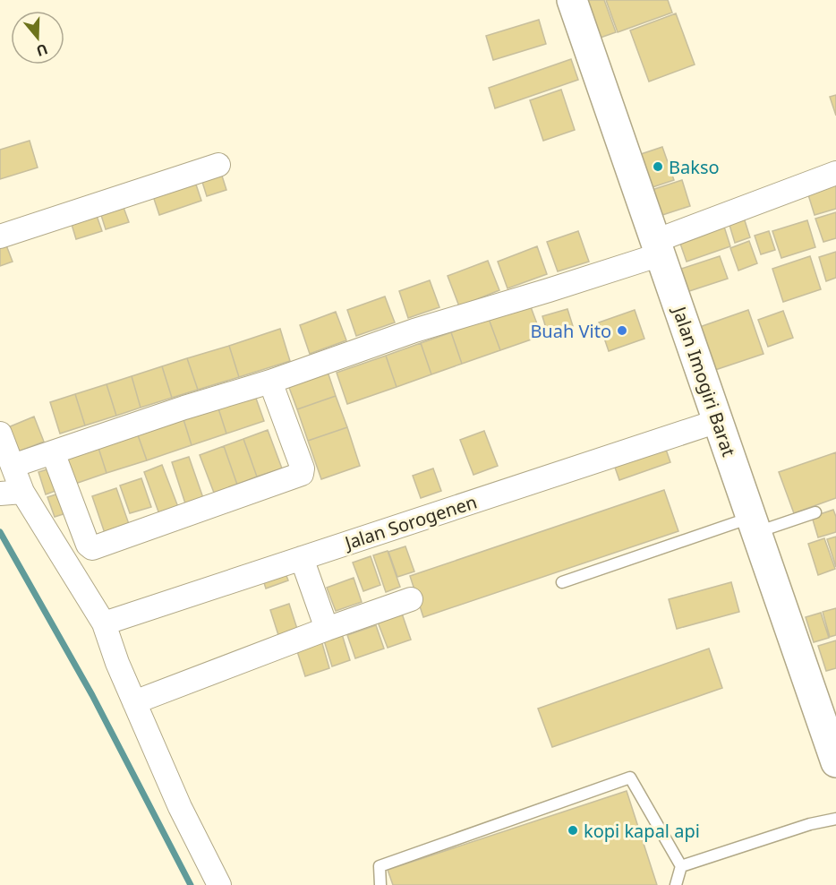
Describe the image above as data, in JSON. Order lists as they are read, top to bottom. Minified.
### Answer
{"streets":{"main road":["Jalan Imogiri Barat"],"street":["Jalan Sorogenen"]},"crossings":[["Jalan Imogiri Barat","Jalan Sorogenen"]],"places":["Bakso","Buah Vito","kopi kapal api"],"north":"bottom"}
